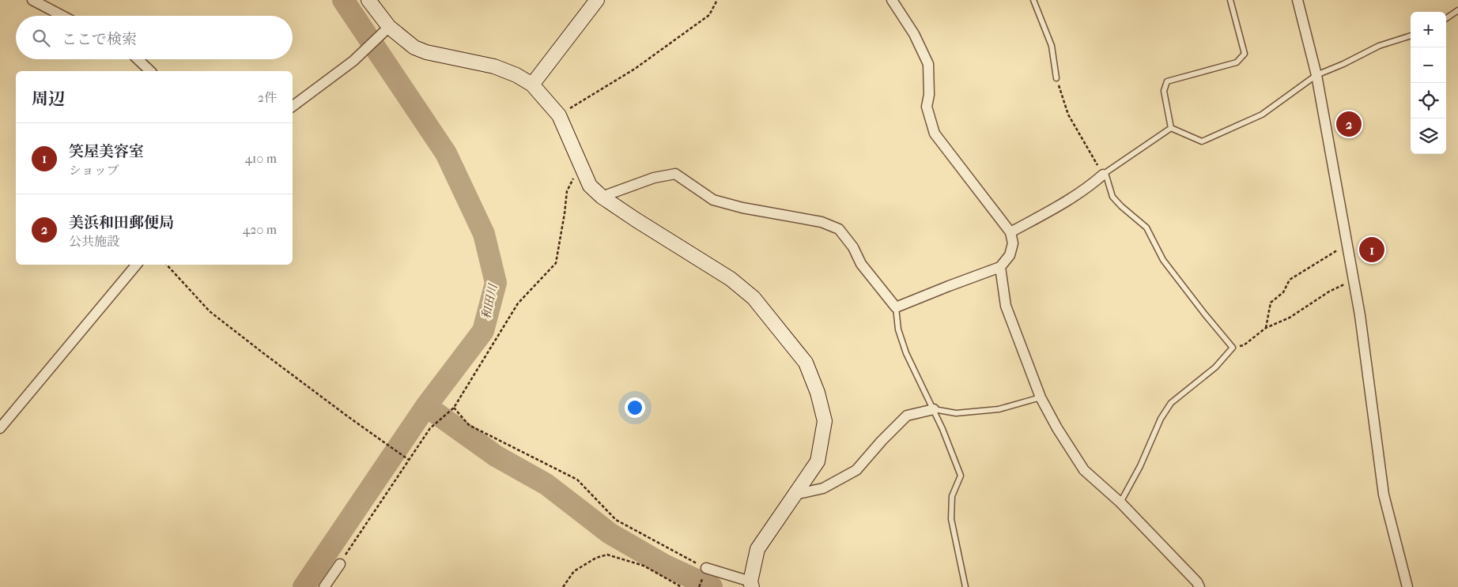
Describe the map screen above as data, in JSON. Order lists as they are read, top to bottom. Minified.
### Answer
{"water":["和田川"],"page":{"map_buttons":["+","−"],"search":"ここで検索","heading":["周辺","2件"],"pins":["2","1"],"list":[{"mark":"1","name":"笑屋美容室","note":"ショップ","value":"410 m"},{"mark":"2","name":"美浜和田郵便局","note":"公共施設","value":"420 m"}]}}
